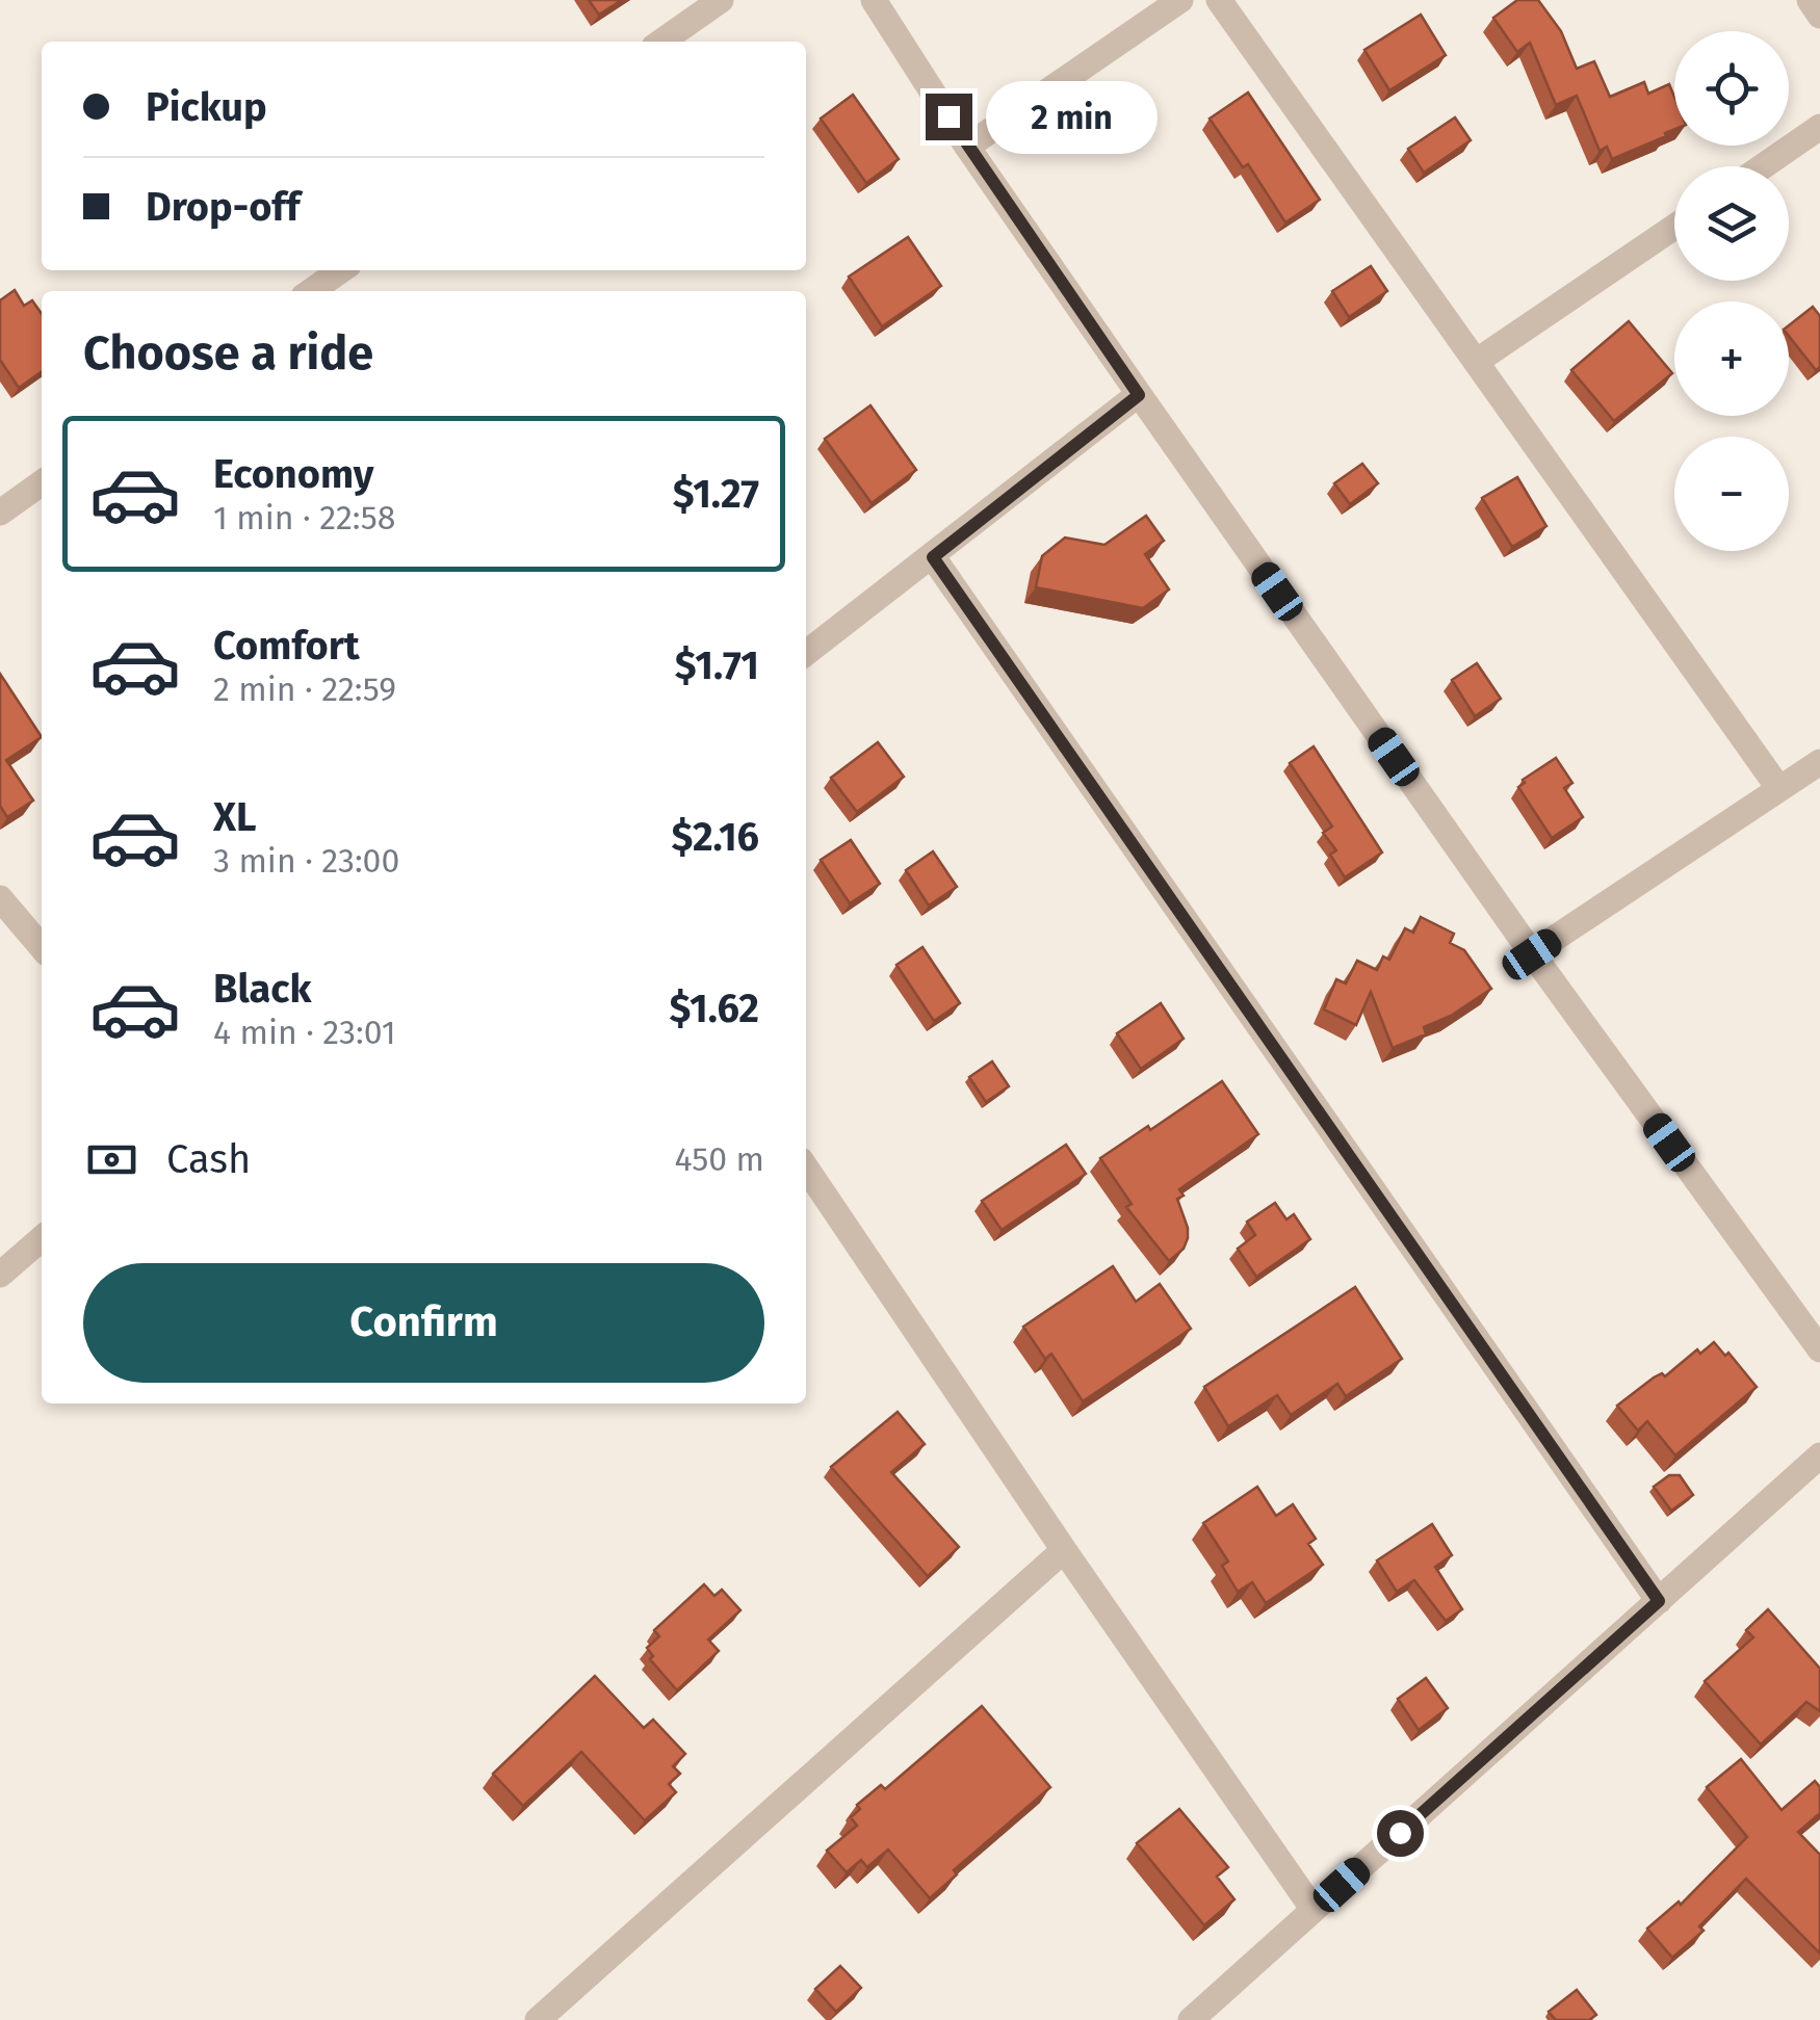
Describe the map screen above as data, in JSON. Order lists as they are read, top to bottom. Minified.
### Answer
{"page":{"map_buttons":["+","−"],"banner":["Pickup","Drop-off"],"bubble":"2 min","heading":"Choose a ride","list":[{"name":"Economy","note":"1 min · 22:58","value":"$1.27"},{"name":"Comfort","note":"2 min · 22:59","value":"$1.71"},{"name":"XL","note":"3 min · 23:00","value":"$2.16"},{"name":"Black","note":"4 min · 23:01","value":"$1.62"}],"pay":["Cash","450 m"],"buttons":"Confirm"}}
